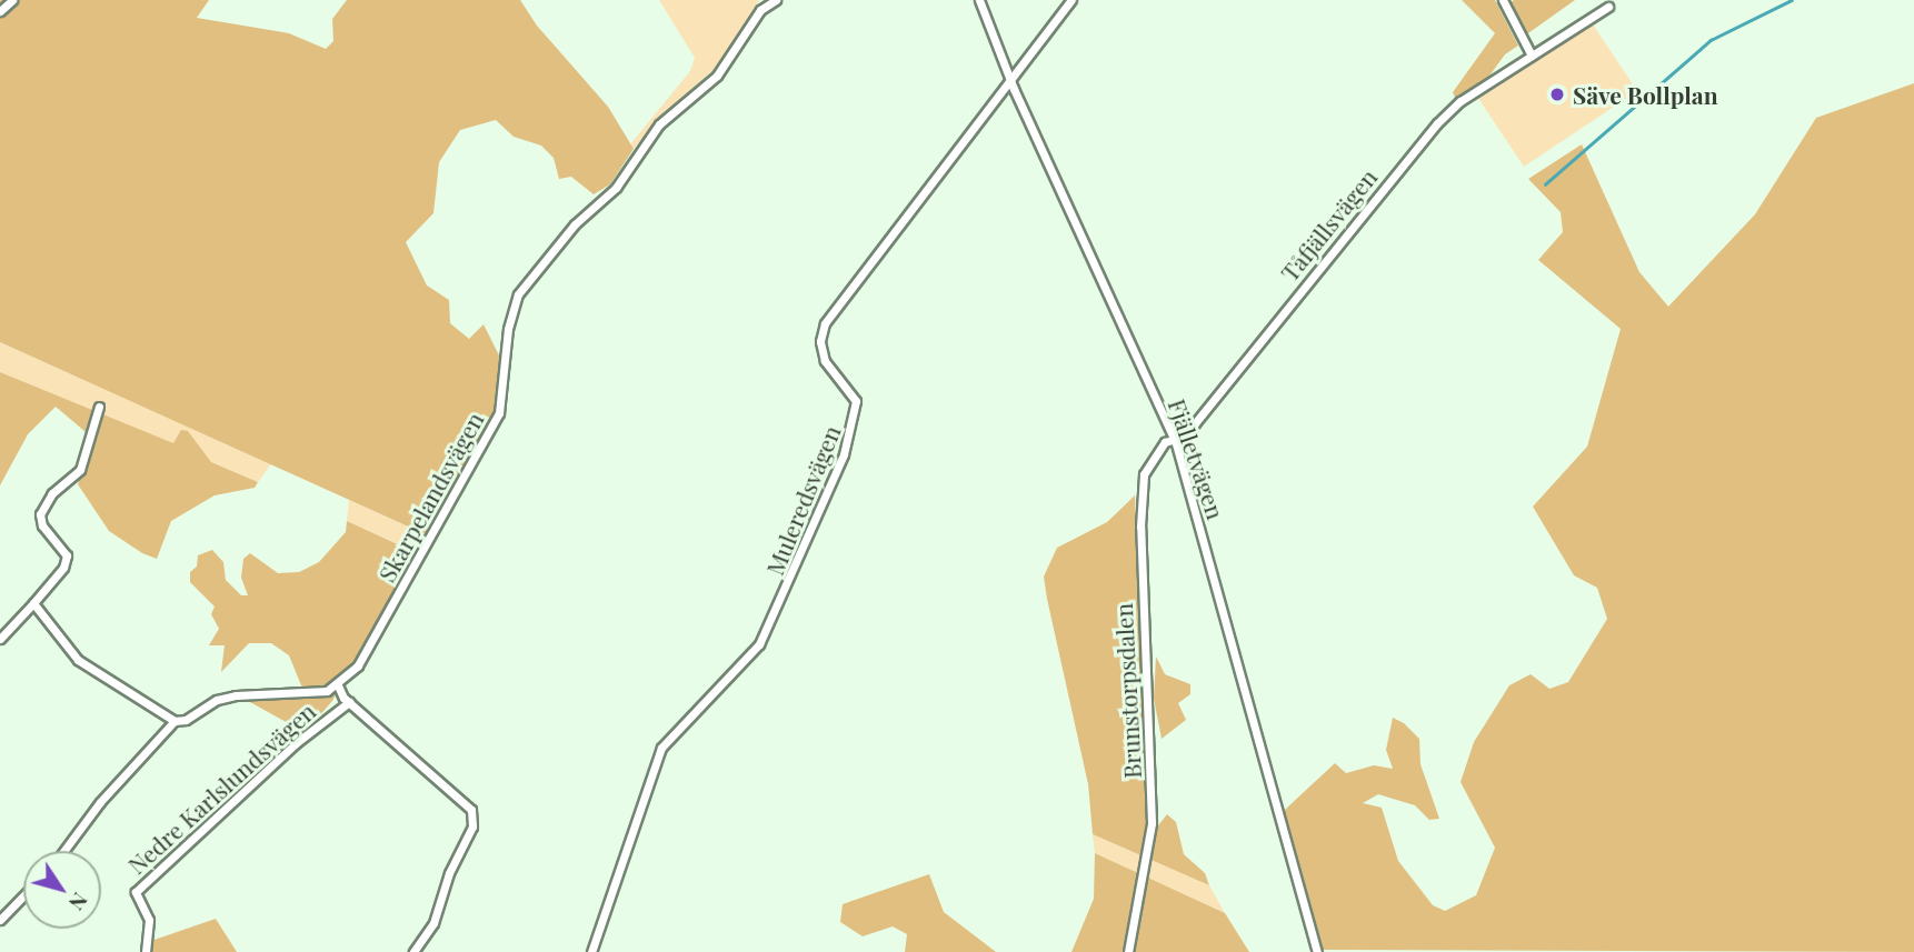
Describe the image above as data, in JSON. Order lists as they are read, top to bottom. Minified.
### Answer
{"streets":{"street":["Tåfjällsvägen","Fjälletvägen","Skarpelandsvägen","Muleredsvägen","Brunstorpsdalen","Nedre Karlslundsvägen"]},"crossings":[["Tåfjällsvägen","Fjälletvägen"],["Tåfjällsvägen","Brunstorpsdalen"],["Fjälletvägen","Muleredsvägen"],["Fjälletvägen","Brunstorpsdalen"]],"places":["Säve Bollplan"],"north":"bottom right"}
